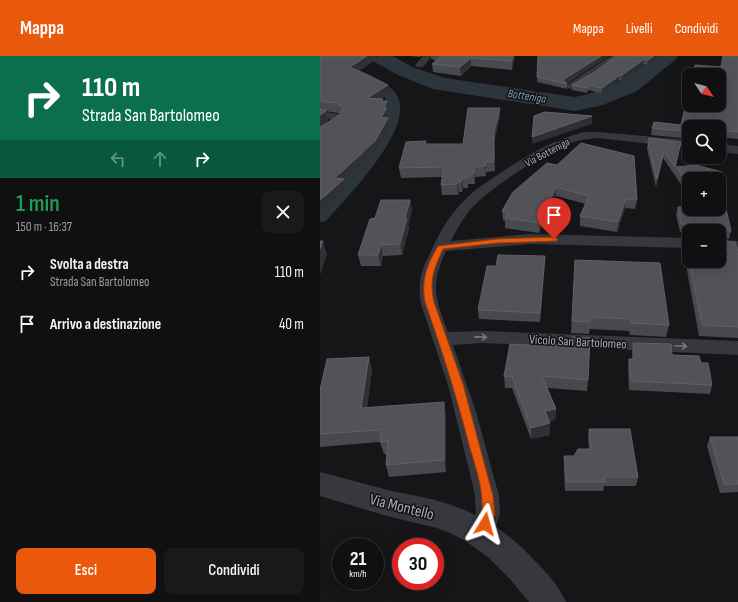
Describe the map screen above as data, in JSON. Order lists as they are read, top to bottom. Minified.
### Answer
{"streets":{"street":["Via Botteniga","Vicolo San Bartolomeo","Via Montello"]},"crossings":[["Via Botteniga","Vicolo San Bartolomeo"],["Via Botteniga","Via Montello"]],"water":["Botteniga"],"north":"bottom right","page":{"header":"Mappa","nav":["Mappa","Livelli","Condividi"],"turn":["110 m","Strada San Bartolomeo"],"map_buttons":["+","−"],"heading":["1 min","150 m · 16:37"],"list":[{"name":"Svolta a destra","note":"Strada San Bartolomeo","value":"110 m"},{"name":"Arrivo a destinazione","value":"40 m"}],"speed":"21 km/h","limit":"30","buttons":["Esci","Condividi"]}}
